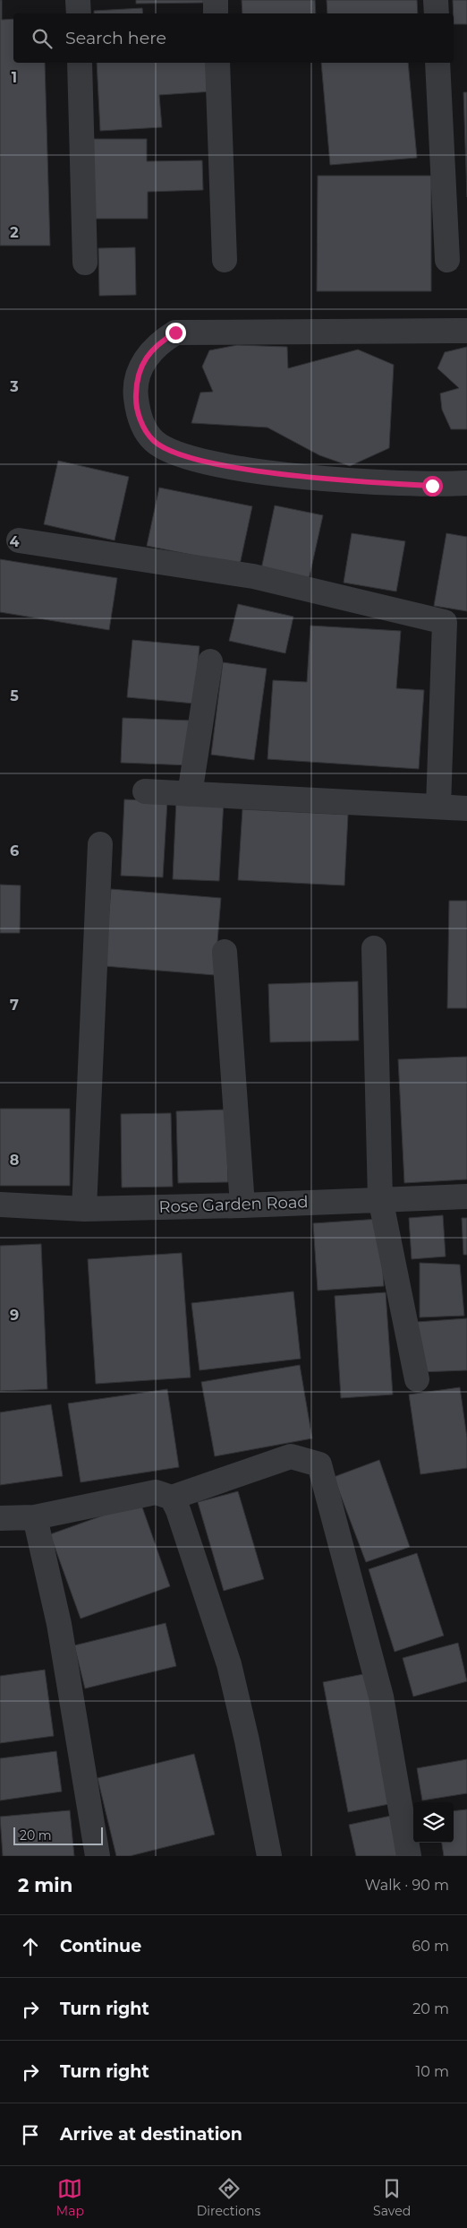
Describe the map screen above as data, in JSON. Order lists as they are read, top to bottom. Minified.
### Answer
{"streets":{"street":["Rose Garden Road"]},"scale_bar":"20 m","page":{"search":"Search here","scale":"20 m","heading":["2 min","Walk · 90 m"],"list":[["Continue","60 m"],["Turn right","20 m"],["Turn right","10 m"],"Arrive at destination"],"nav":["Map","Directions","Saved"]},"grid":{"rows":["1","2","3","4","5","6","7","8","9"]}}
